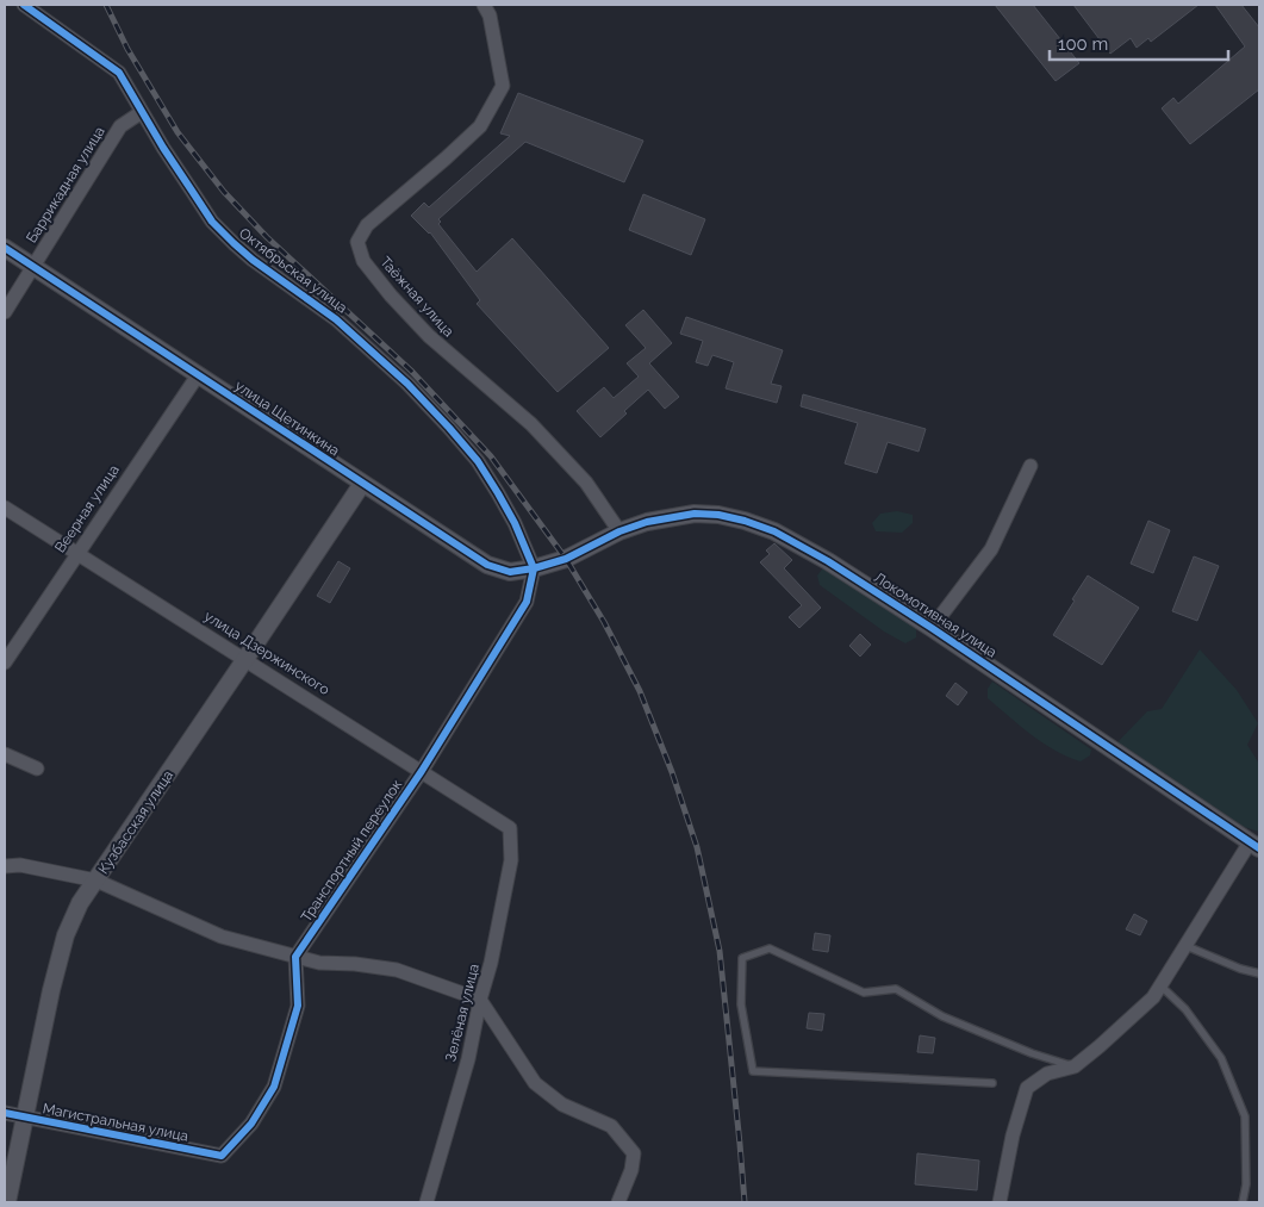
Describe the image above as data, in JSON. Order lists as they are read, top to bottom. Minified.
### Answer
{"streets":{"street":["Баррикадная улица","Октябрьская улица","Таёжная улица","улица Щетинкина","Веерная улица","Локомотивная улица","улица Дзержинского","Кузбасская улица","Транспортный переулок","Зелёная улица","Магистральная улица"]},"crossings":[["Баррикадная улица","Октябрьская улица"],["Баррикадная улица","улица Щетинкина"],["Октябрьская улица","улица Щетинкина"],["Октябрьская улица","Транспортный переулок"],["Таёжная улица","Локомотивная улица"],["улица Щетинкина","Веерная улица"],["улица Щетинкина","Локомотивная улица"],["улица Щетинкина","Кузбасская улица"],["улица Щетинкина","Транспортный переулок"],["Веерная улица","улица Дзержинского"],["улица Дзержинского","Кузбасская улица"],["улица Дзержинского","Транспортный переулок"],["улица Дзержинского","Зелёная улица"],["Кузбасская улица","Магистральная улица"],["Транспортный переулок","Магистральная улица"]],"scale_bar":"100 m"}
